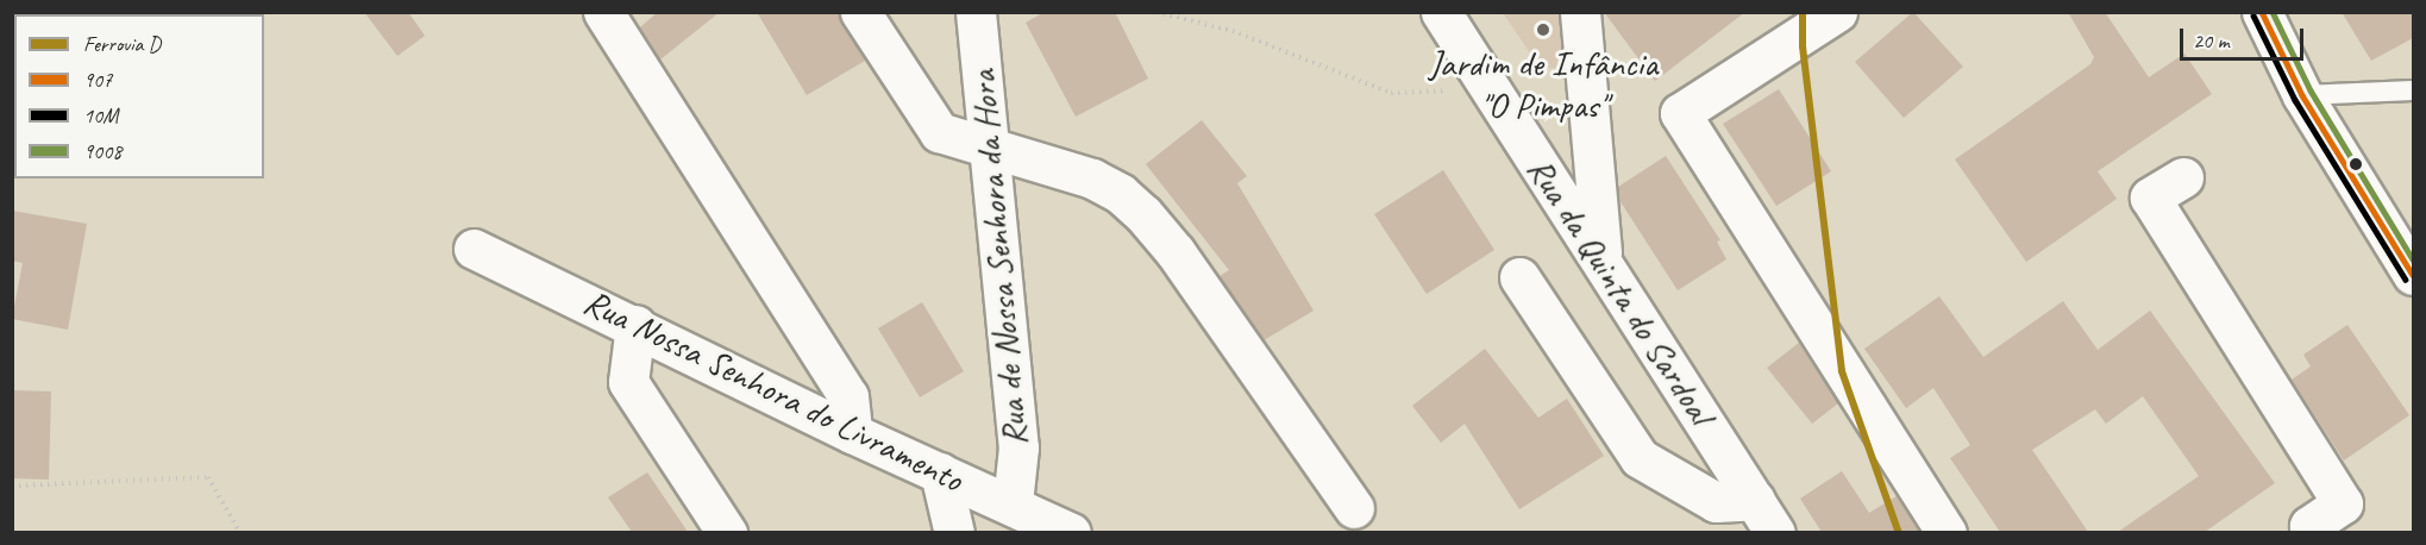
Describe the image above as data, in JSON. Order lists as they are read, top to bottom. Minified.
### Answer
{"streets":{"street":["Rua de Nossa Senhora da Hora","Rua da Quinta do Sardoal","Rua Nossa Senhora do Livramento"]},"crossings":[["Rua de Nossa Senhora da Hora","Rua Nossa Senhora do Livramento"]],"places":["Jardim de Infância \"O Pimpas\""],"lines":["rail line D","transit line 907","transit line 9008","transit line 10M"],"legend":["Ferrovia D","907","10M","9008"],"scale_bar":"20 m"}
